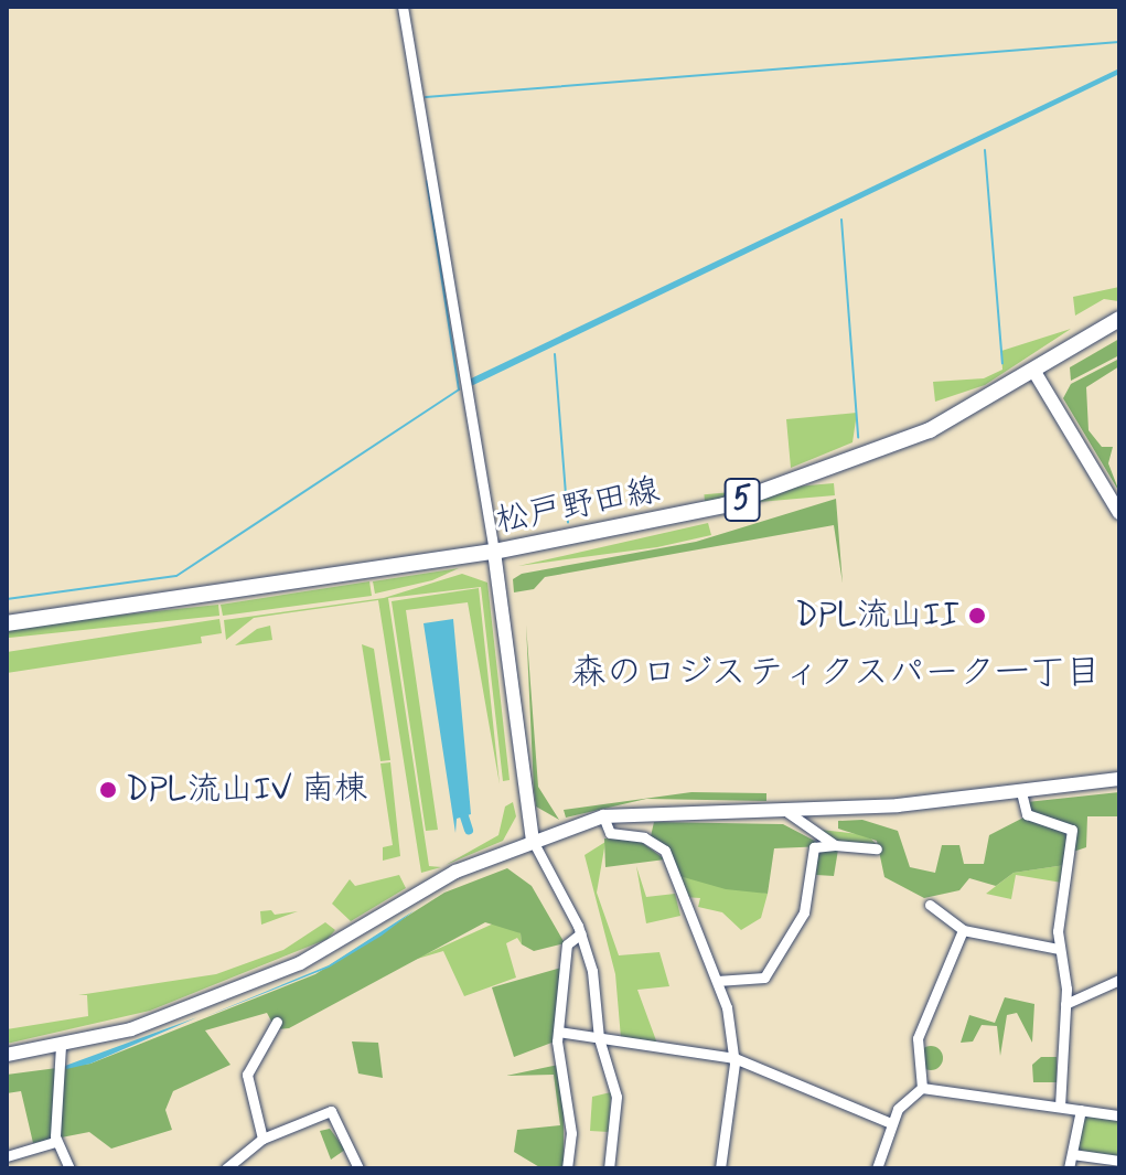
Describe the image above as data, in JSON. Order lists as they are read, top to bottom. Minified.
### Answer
{"streets":{"main road":["5","松戸野田線"]},"districts":["森のロジスティクスパーク一丁目"],"places":["DPL流山II","DPL流山IV 南棟"]}
